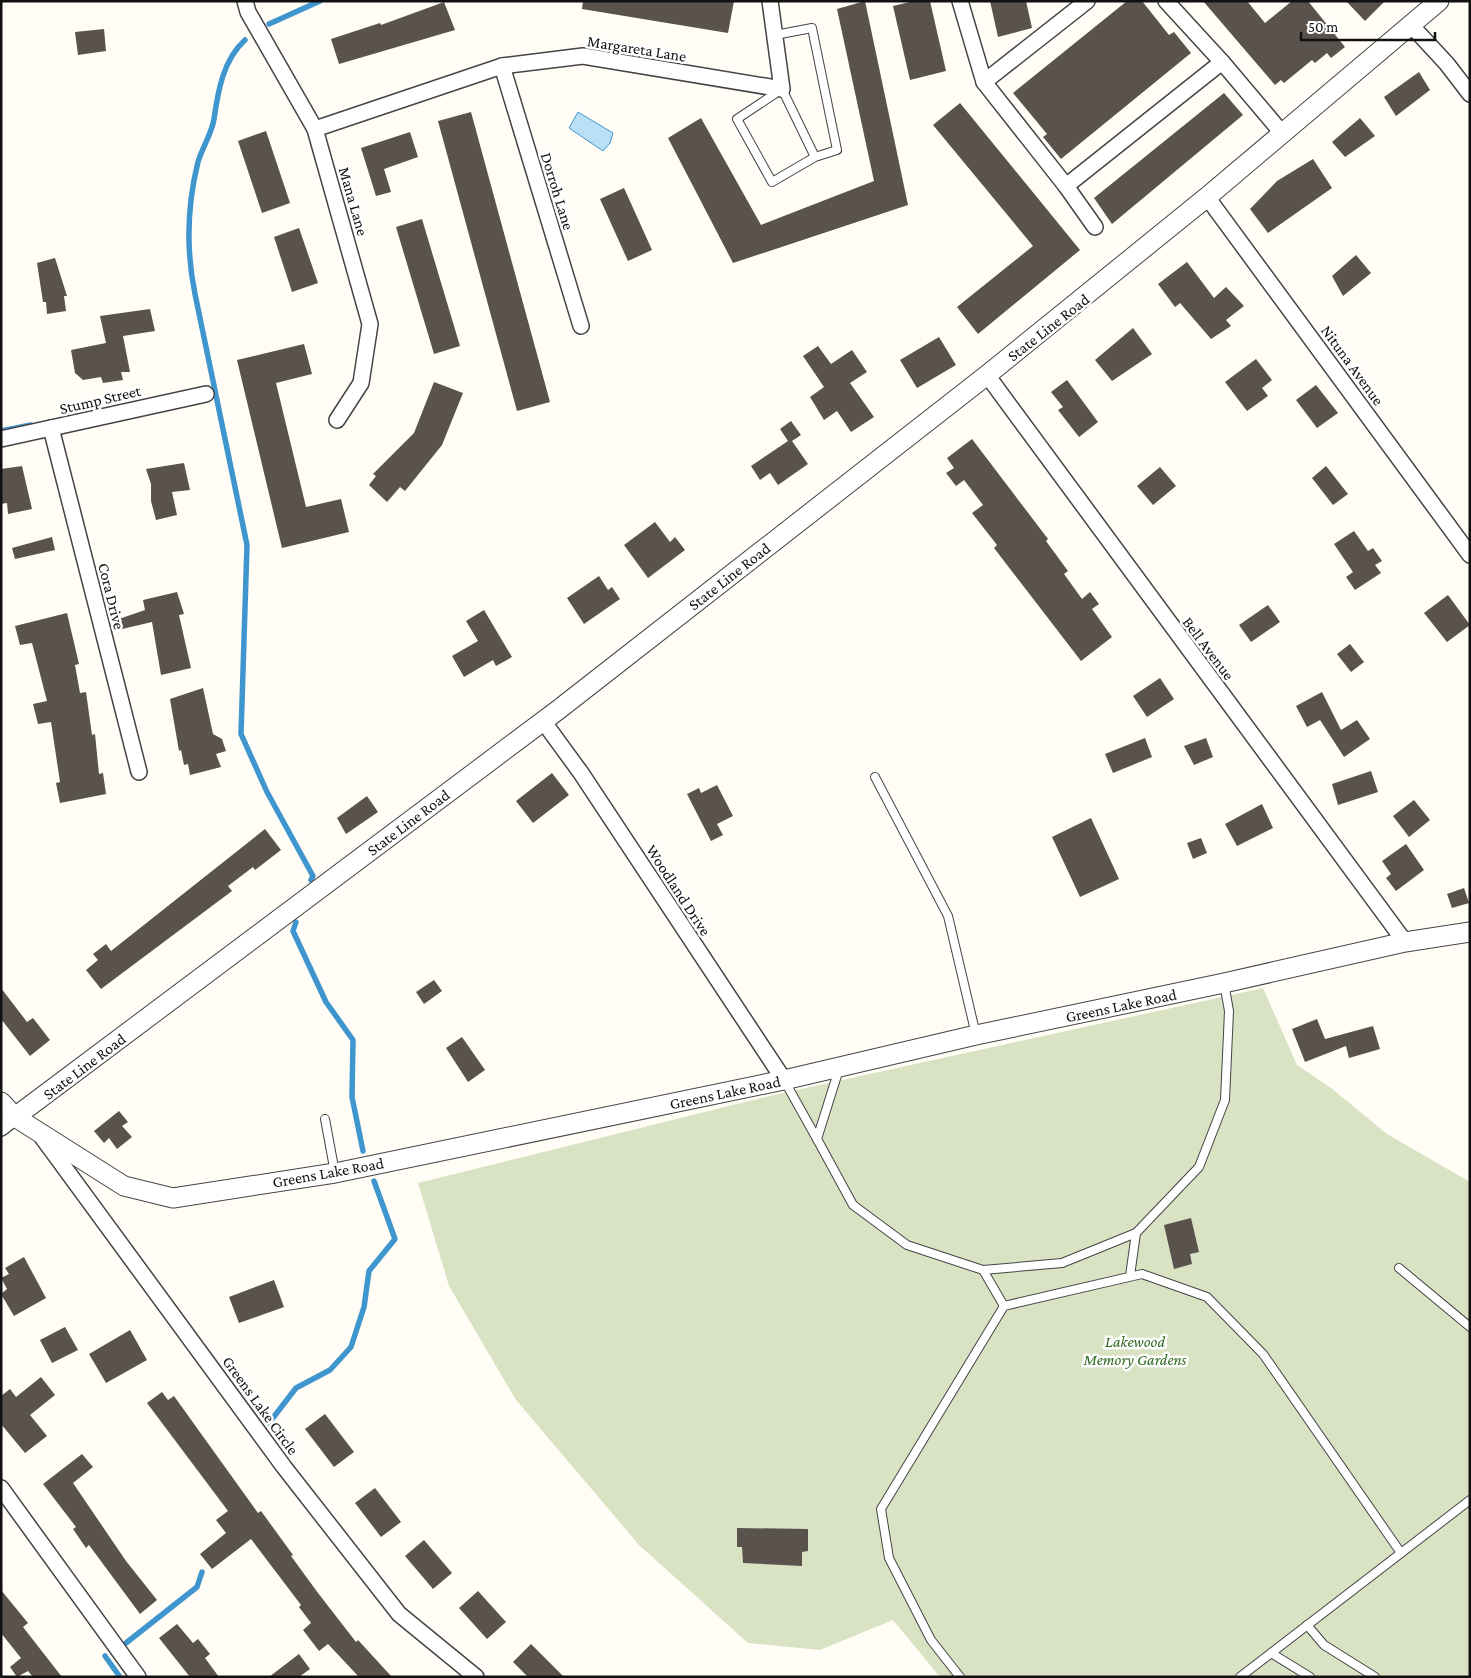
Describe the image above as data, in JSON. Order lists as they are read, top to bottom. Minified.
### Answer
{"streets":{"street":["Margareta Lane","Dorroh Lane","Mana Lane","State Line Road","Nituna Avenue","Stump Street","Cora Drive","Bell Avenue","Woodland Drive","Greens Lake Road","Greens Lake Circle"]},"crossings":[["Margareta Lane","Dorroh Lane"],["Margareta Lane","Mana Lane"],["State Line Road","Nituna Avenue"],["State Line Road","Bell Avenue"],["State Line Road","Woodland Drive"],["State Line Road","Greens Lake Road"],["Stump Street","Cora Drive"],["Bell Avenue","Greens Lake Road"],["Woodland Drive","Greens Lake Road"],["Greens Lake Road","Greens Lake Circle"]],"parks":["Lakewood Memory Gardens"],"scale_bar":"50 m"}
